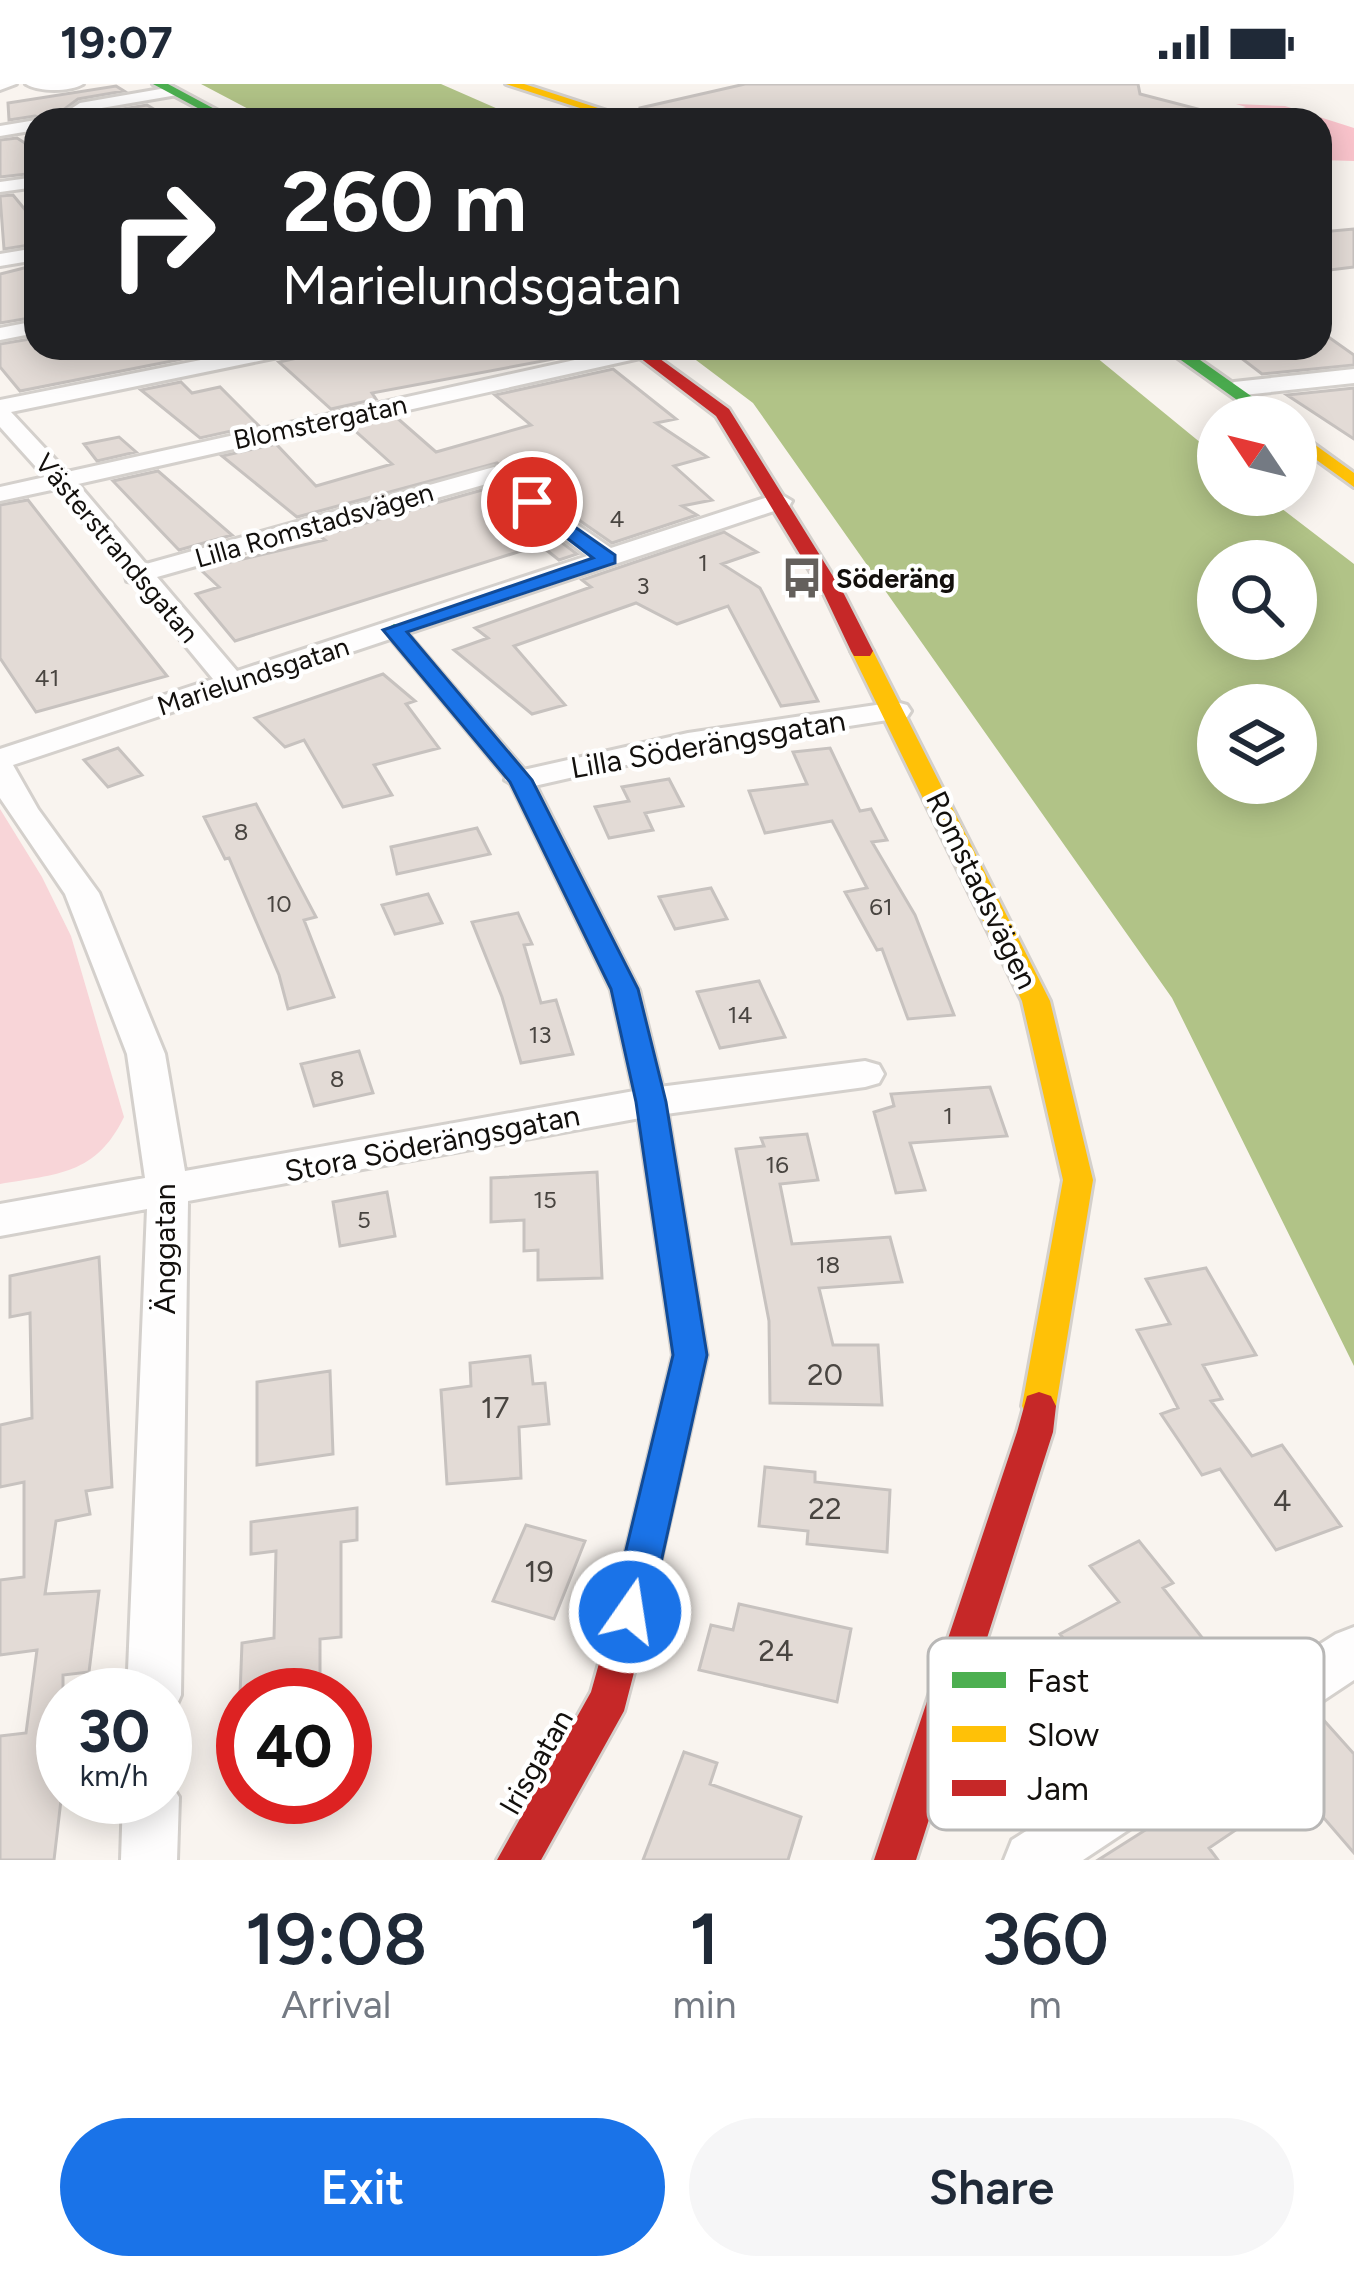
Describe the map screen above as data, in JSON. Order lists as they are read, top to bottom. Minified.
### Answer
{"streets":{"street":["Blomstergatan","Lilla Romstadsvägen","Västerstrandsgatan","Marielundsgatan","Lilla Söderängsgatan","Romstadsvägen","Stora Söderängsgatan","Änggatan","Irisgatan"]},"crossings":[["Blomstergatan","Västerstrandsgatan"],["Lilla Romstadsvägen","Västerstrandsgatan"],["Lilla Romstadsvägen","Marielundsgatan"],["Västerstrandsgatan","Marielundsgatan"],["Marielundsgatan","Romstadsvägen"],["Marielundsgatan","Irisgatan"],["Lilla Söderängsgatan","Romstadsvägen"],["Lilla Söderängsgatan","Irisgatan"],["Stora Söderängsgatan","Änggatan"],["Stora Söderängsgatan","Irisgatan"]],"places":{"bus stop":["Söderäng"]},"house_numbers":["4","1","3","41","8","10","61","14","13","8","1","16","15","5","18","20","17","4","22","19","24"],"legend":["Fast","Slow","Jam"],"north":"top left","page":{"status":"19:07","turn":["260 m","Marielundsgatan"],"speed":"30 km/h","limit":"40","eta":["19:08","Arrival","1","min","360","m"],"buttons":["Exit","Share"]}}
